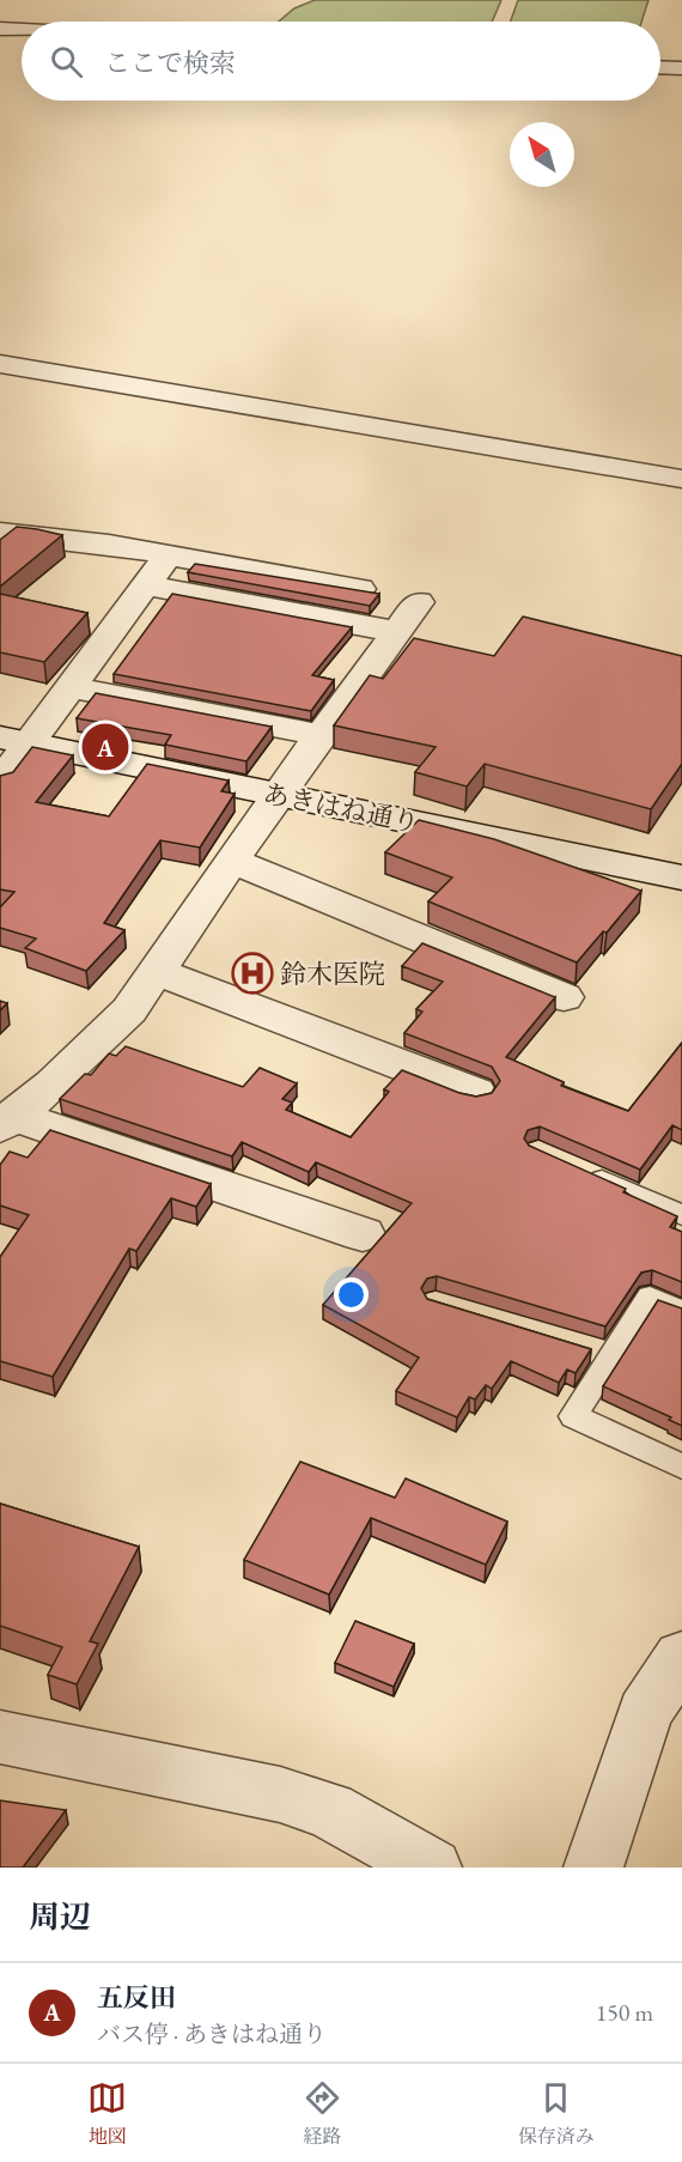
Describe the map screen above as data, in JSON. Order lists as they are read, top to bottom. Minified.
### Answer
{"streets":{"street":["あきはね通り"]},"places":{"hospital":["鈴木医院"]},"north":"top left","page":{"search":"ここで検索","pins":"A","heading":"周辺","list":[{"mark":"A","name":"五反田","note":"バス停 · あきはね通り","value":"150 m"}],"nav":["地図","経路","保存済み"]}}
